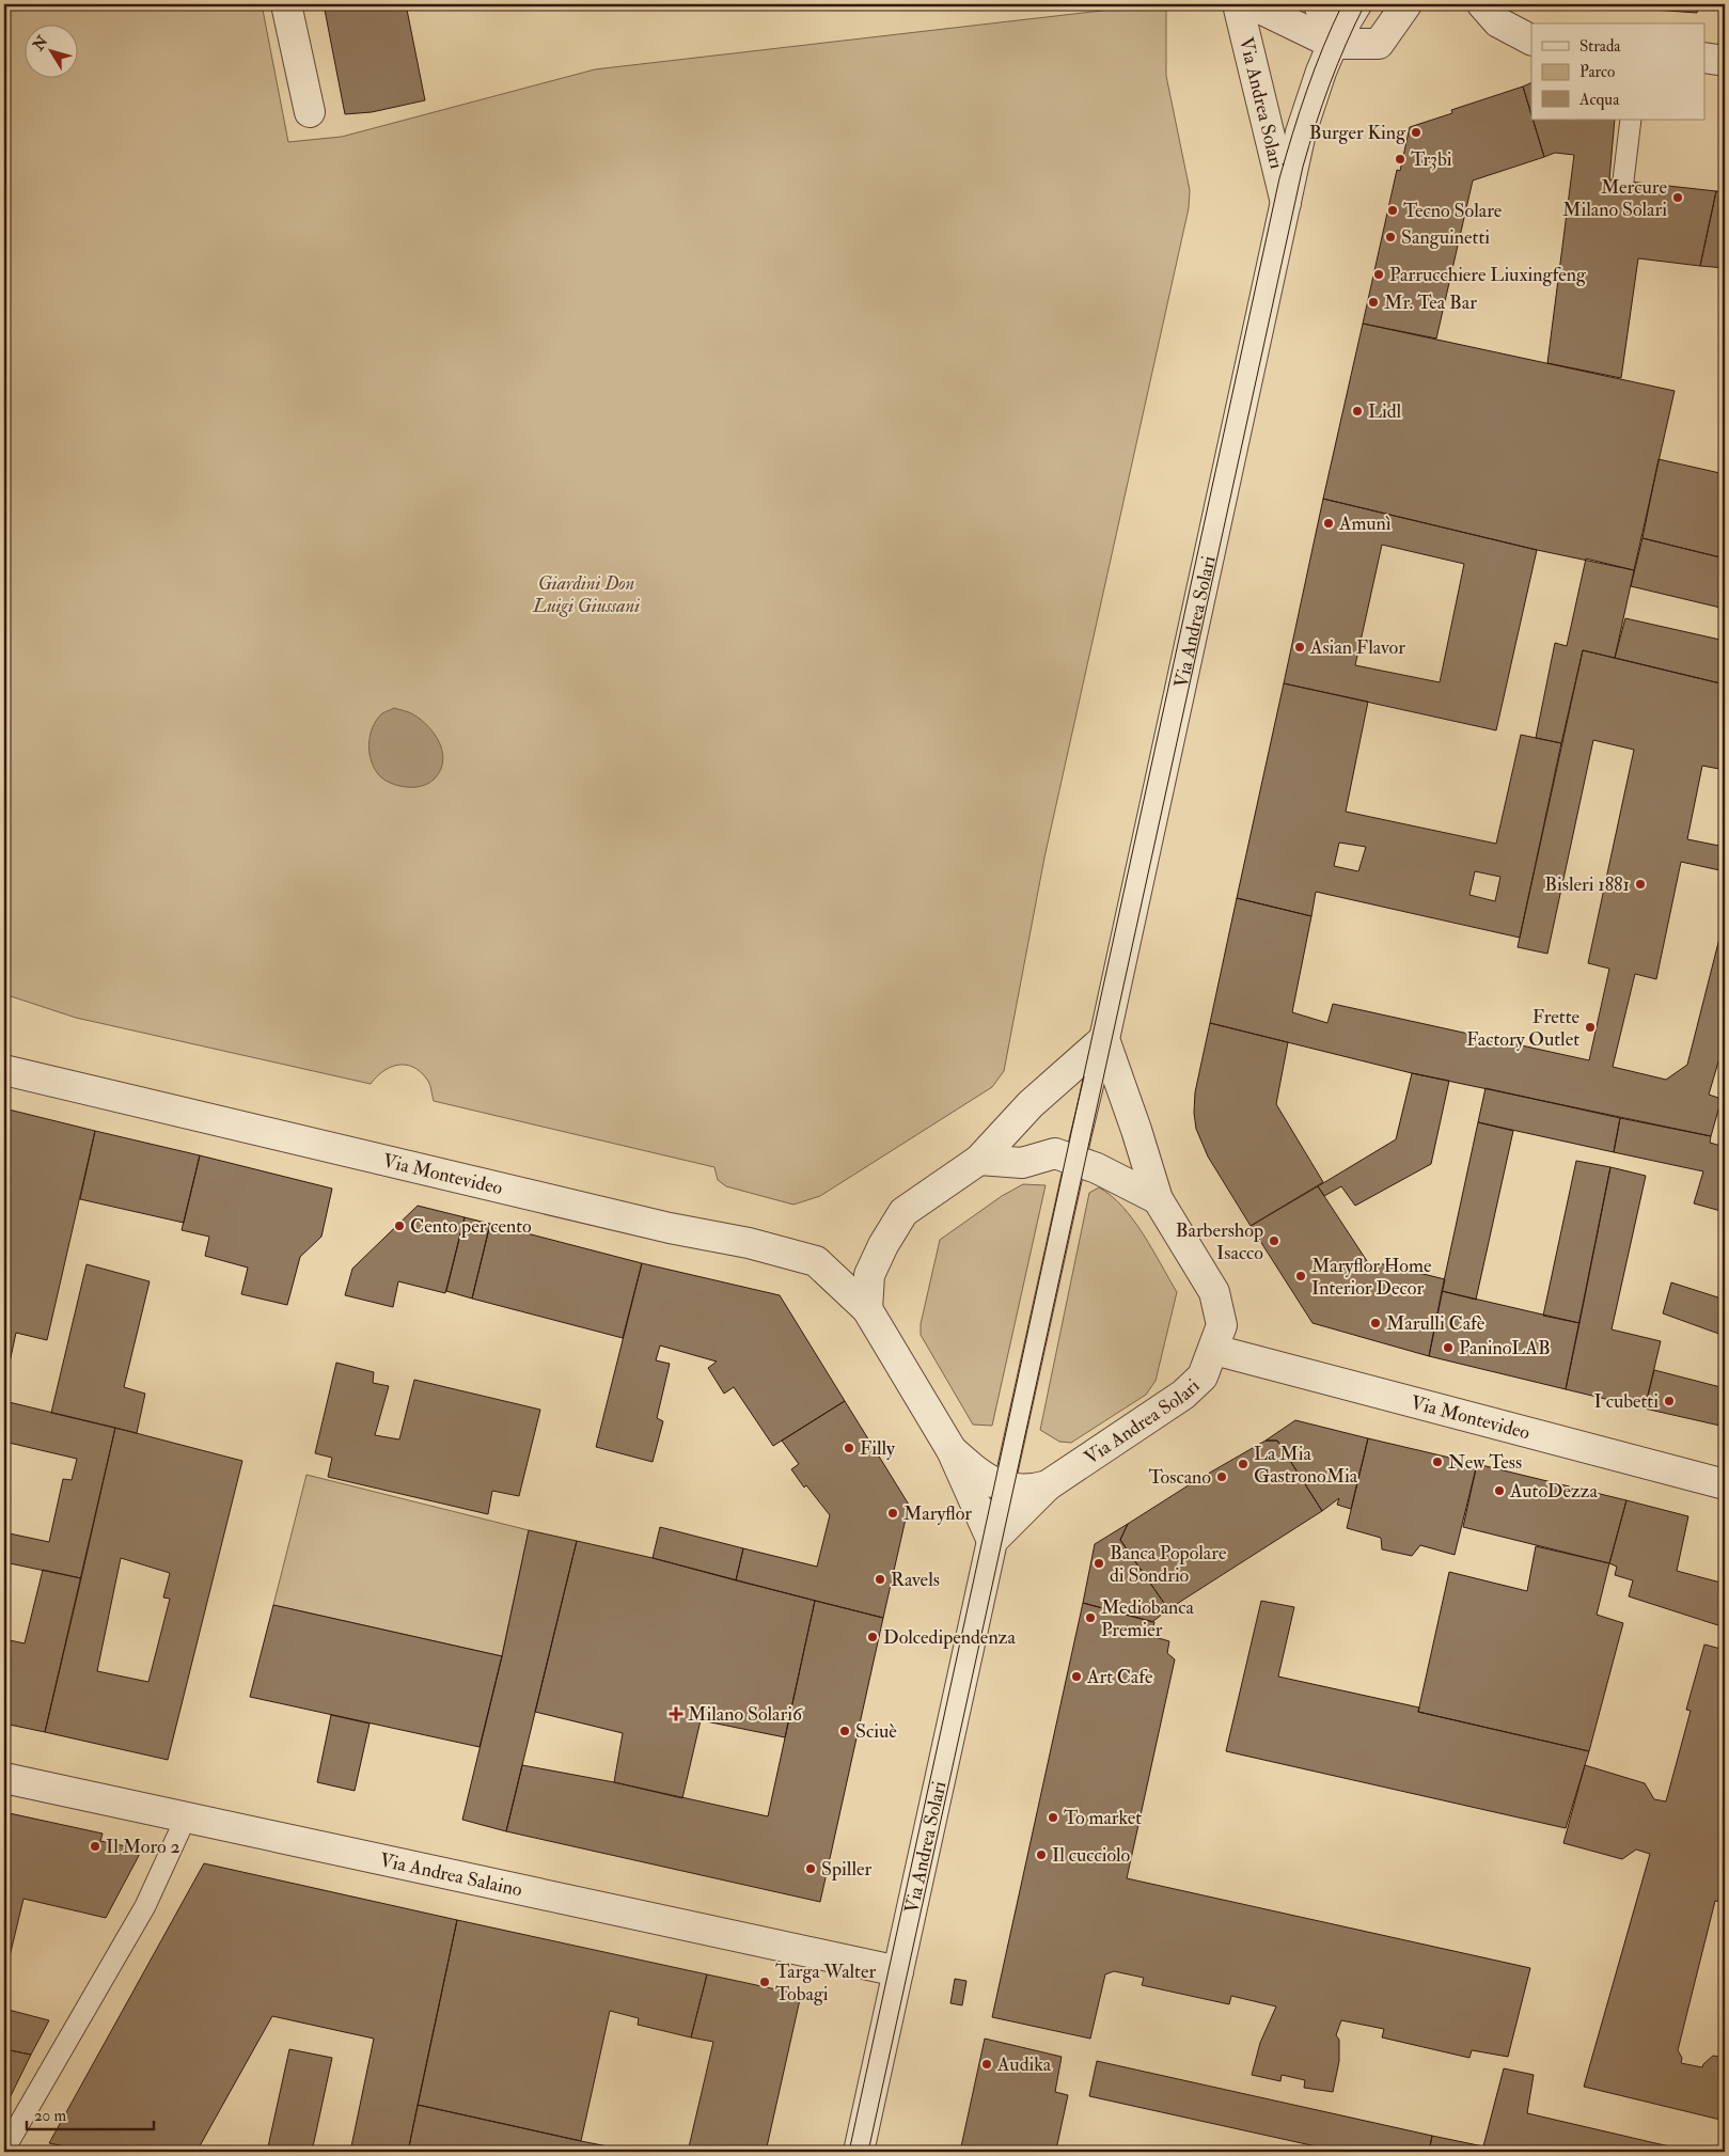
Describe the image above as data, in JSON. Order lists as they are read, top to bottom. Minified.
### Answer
{"streets":{"street":["Via Andrea Solari","Via Montevideo","Via Andrea Salaino"]},"crossings":[["Via Andrea Solari","Via Montevideo"],["Via Andrea Solari","Via Andrea Salaino"]],"parks":["Giardini Don Luigi Giussani"],"places":{"other":["Burger King","Tr3bi","Mercure Milano Solari","Tecno Solare","Sanguinetti","Parrucchiere Liuxingfeng","Mr. Tea Bar","Lidl","Amunì","Asian Flavor","Bisleri 1881","Frette Factory Outlet","Cento per cento","Barbershop Isacco","Maryflor Home Interior Decor","Marulli Cafè","PaninoLAB","I cubetti","Filly","New Tess","La Mia GastronoMia","Toscano","AutoDezza","Maryflor","Banca Popolare di Sondrio","Ravels","Mediobanca Premier","Dolcedipendenza","Art Cafe","Sciuè","To market","Il Moro 2","Il cucciolo","Spiller","Targa Walter Tobagi","Audika"],"health":["Milano Solari6"]},"legend":["Strada","Parco","Acqua"],"scale_bar":"20 m","north":"top left"}
